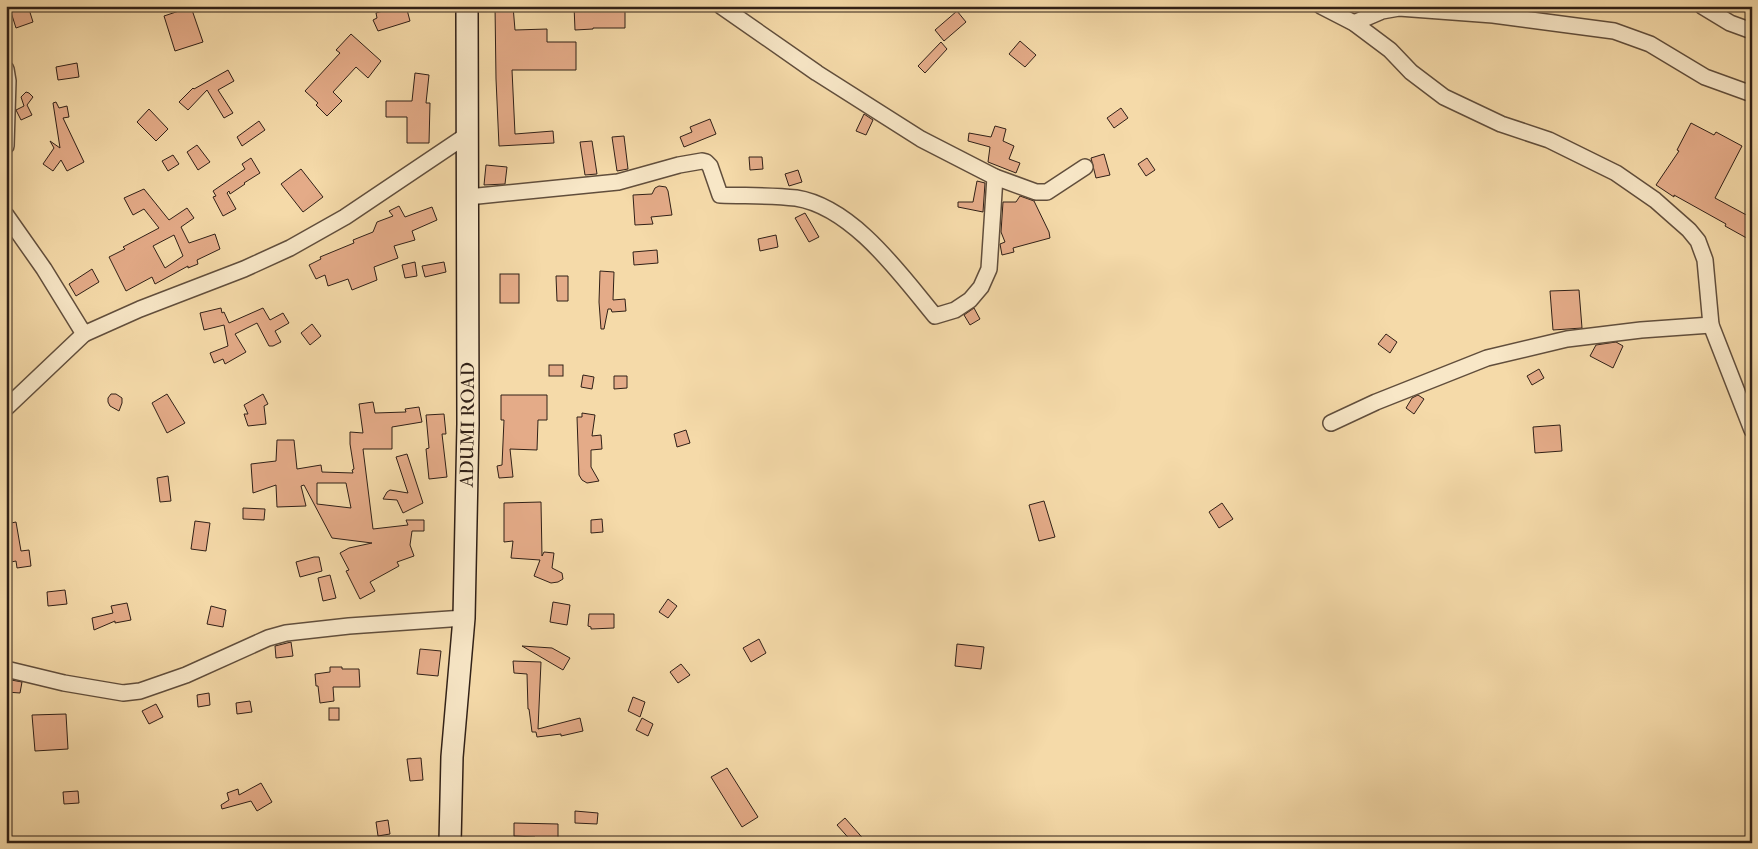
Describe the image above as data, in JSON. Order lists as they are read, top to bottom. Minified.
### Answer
{"streets":{"main road":["ADUMI ROAD"]}}
